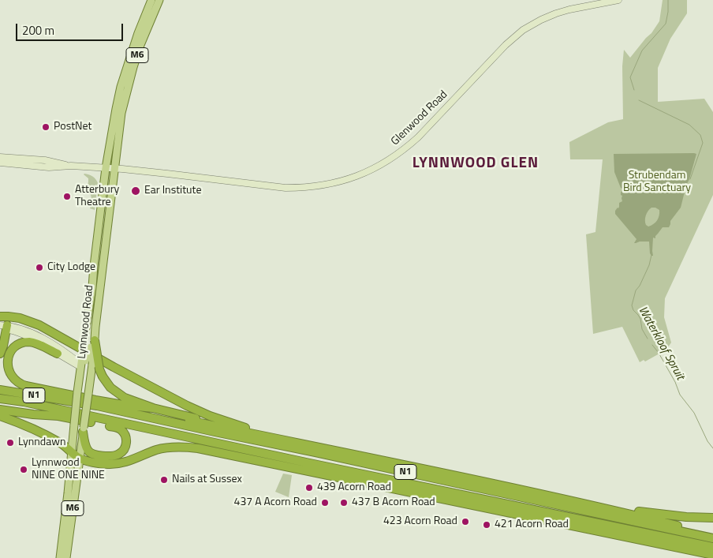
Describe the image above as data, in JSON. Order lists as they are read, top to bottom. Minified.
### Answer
{"streets":{"highway":["N1"],"main road":["M6","Lynnwood Road"],"street":["Glenwood Road"]},"crossings":[["Glenwood Road","Lynnwood Road"]],"districts":["LYNNWOOD GLEN"],"water":["Waterkloof Spruit"],"parks":["Strubendam Bird Sanctuary"],"places":["PostNet","Ear Institute","Atterbury Theatre","City Lodge","Lynndawn","Lynnwood NINE ONE NINE","Nails at Sussex","439 Acorn Road","437 A Acorn Road","437 B Acorn Road","423 Acorn Road","421 Acorn Road"],"scale_bar":"200 m"}
